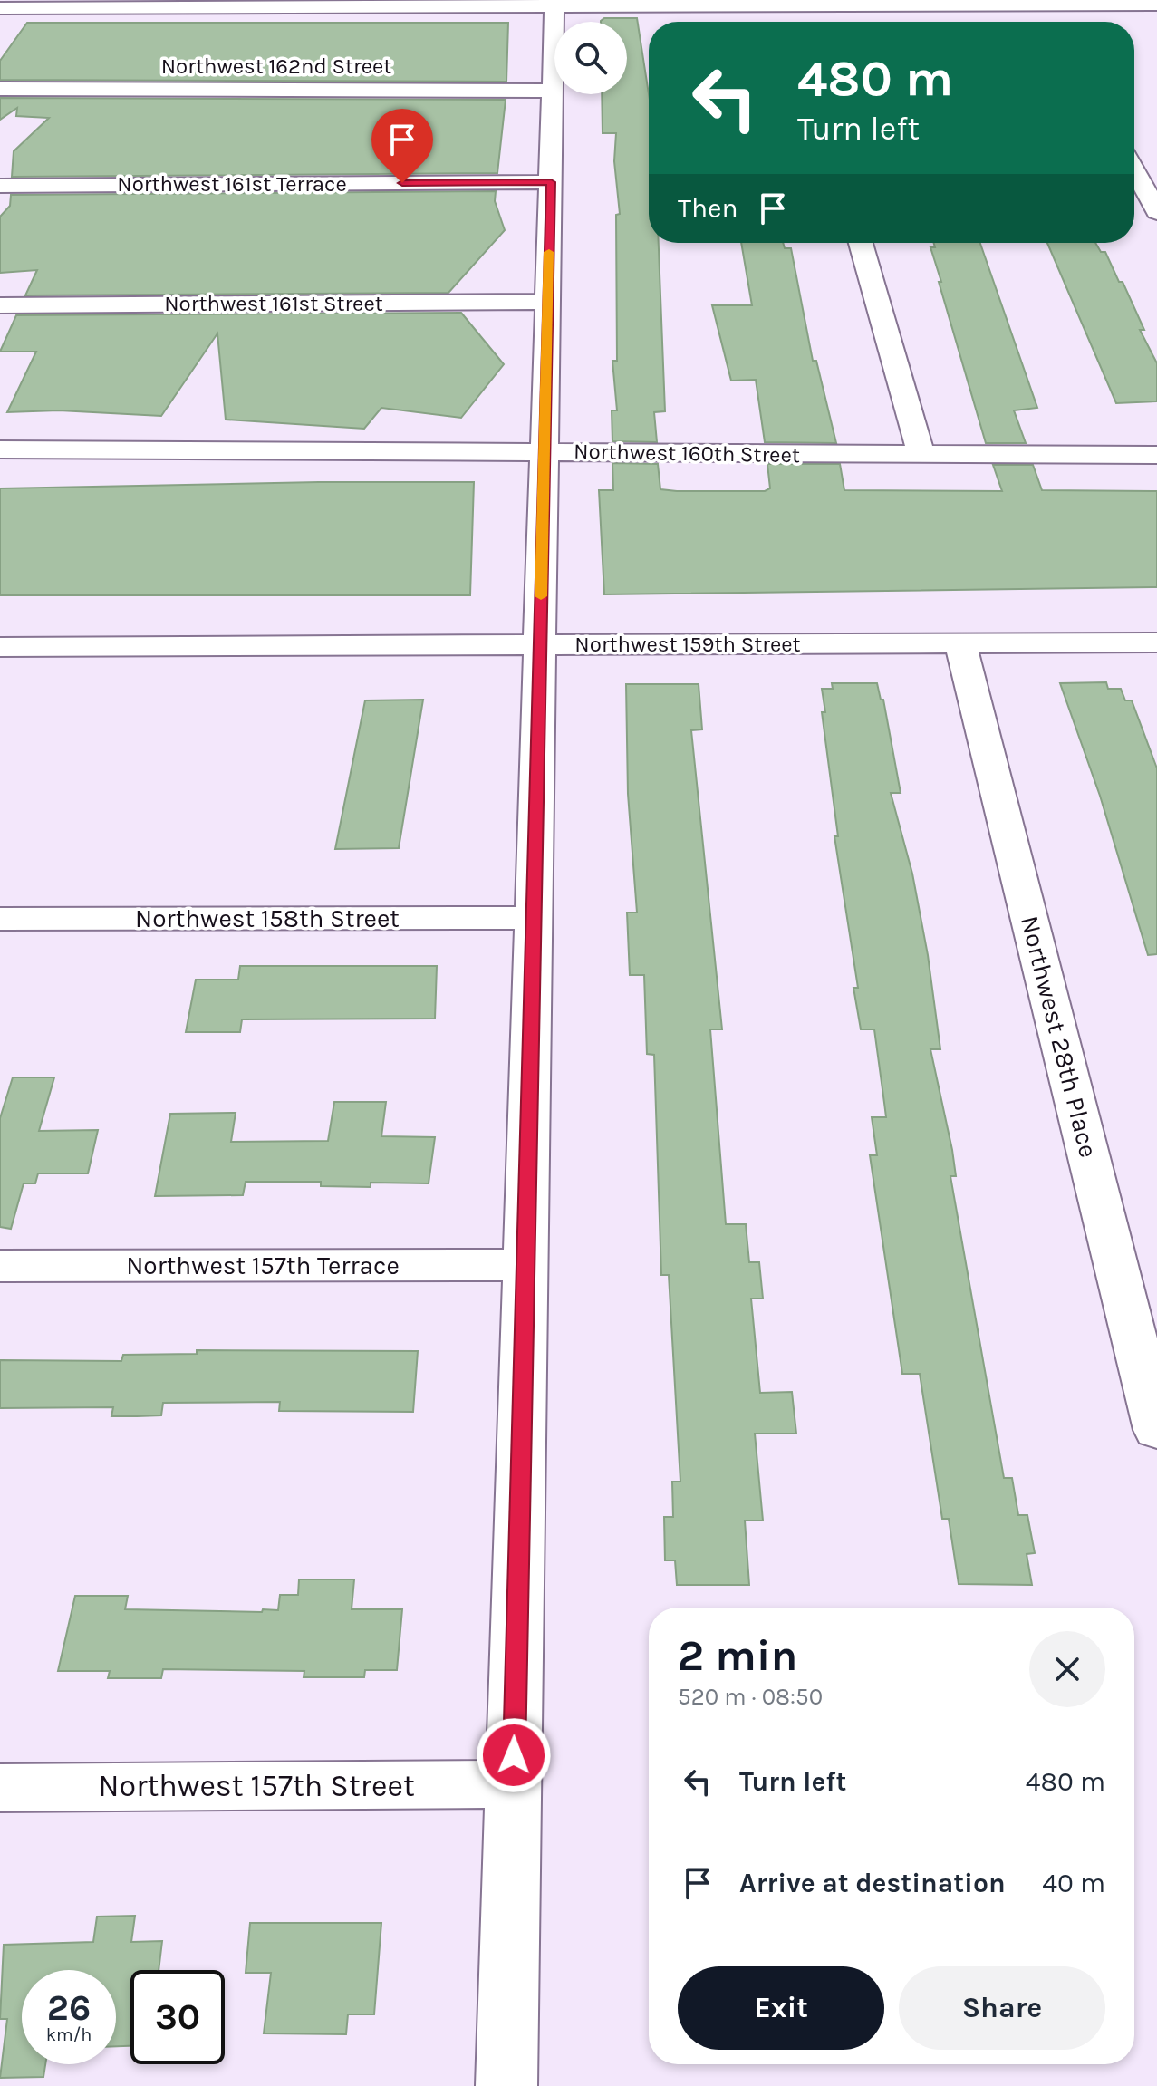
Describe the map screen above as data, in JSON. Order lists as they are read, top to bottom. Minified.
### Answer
{"streets":{"street":["Northwest 162nd Street","Northwest 161st Terrace","Northwest 161st Street","Northwest 160th Street","Northwest 159th Street","Northwest 158th Street","Northwest 28th Place","Northwest 157th Terrace","Northwest 157th Street"]},"crossings":[["Northwest 159th Street","Northwest 28th Place"]],"page":{"turn":["480 m","Turn left"],"then":"Then","heading":["2 min","520 m · 08:50"],"list":[{"name":"Turn left","value":"480 m"},{"name":"Arrive at destination","value":"40 m"}],"buttons":["Exit","Share"],"speed":"26 km/h","limit":"30"}}
